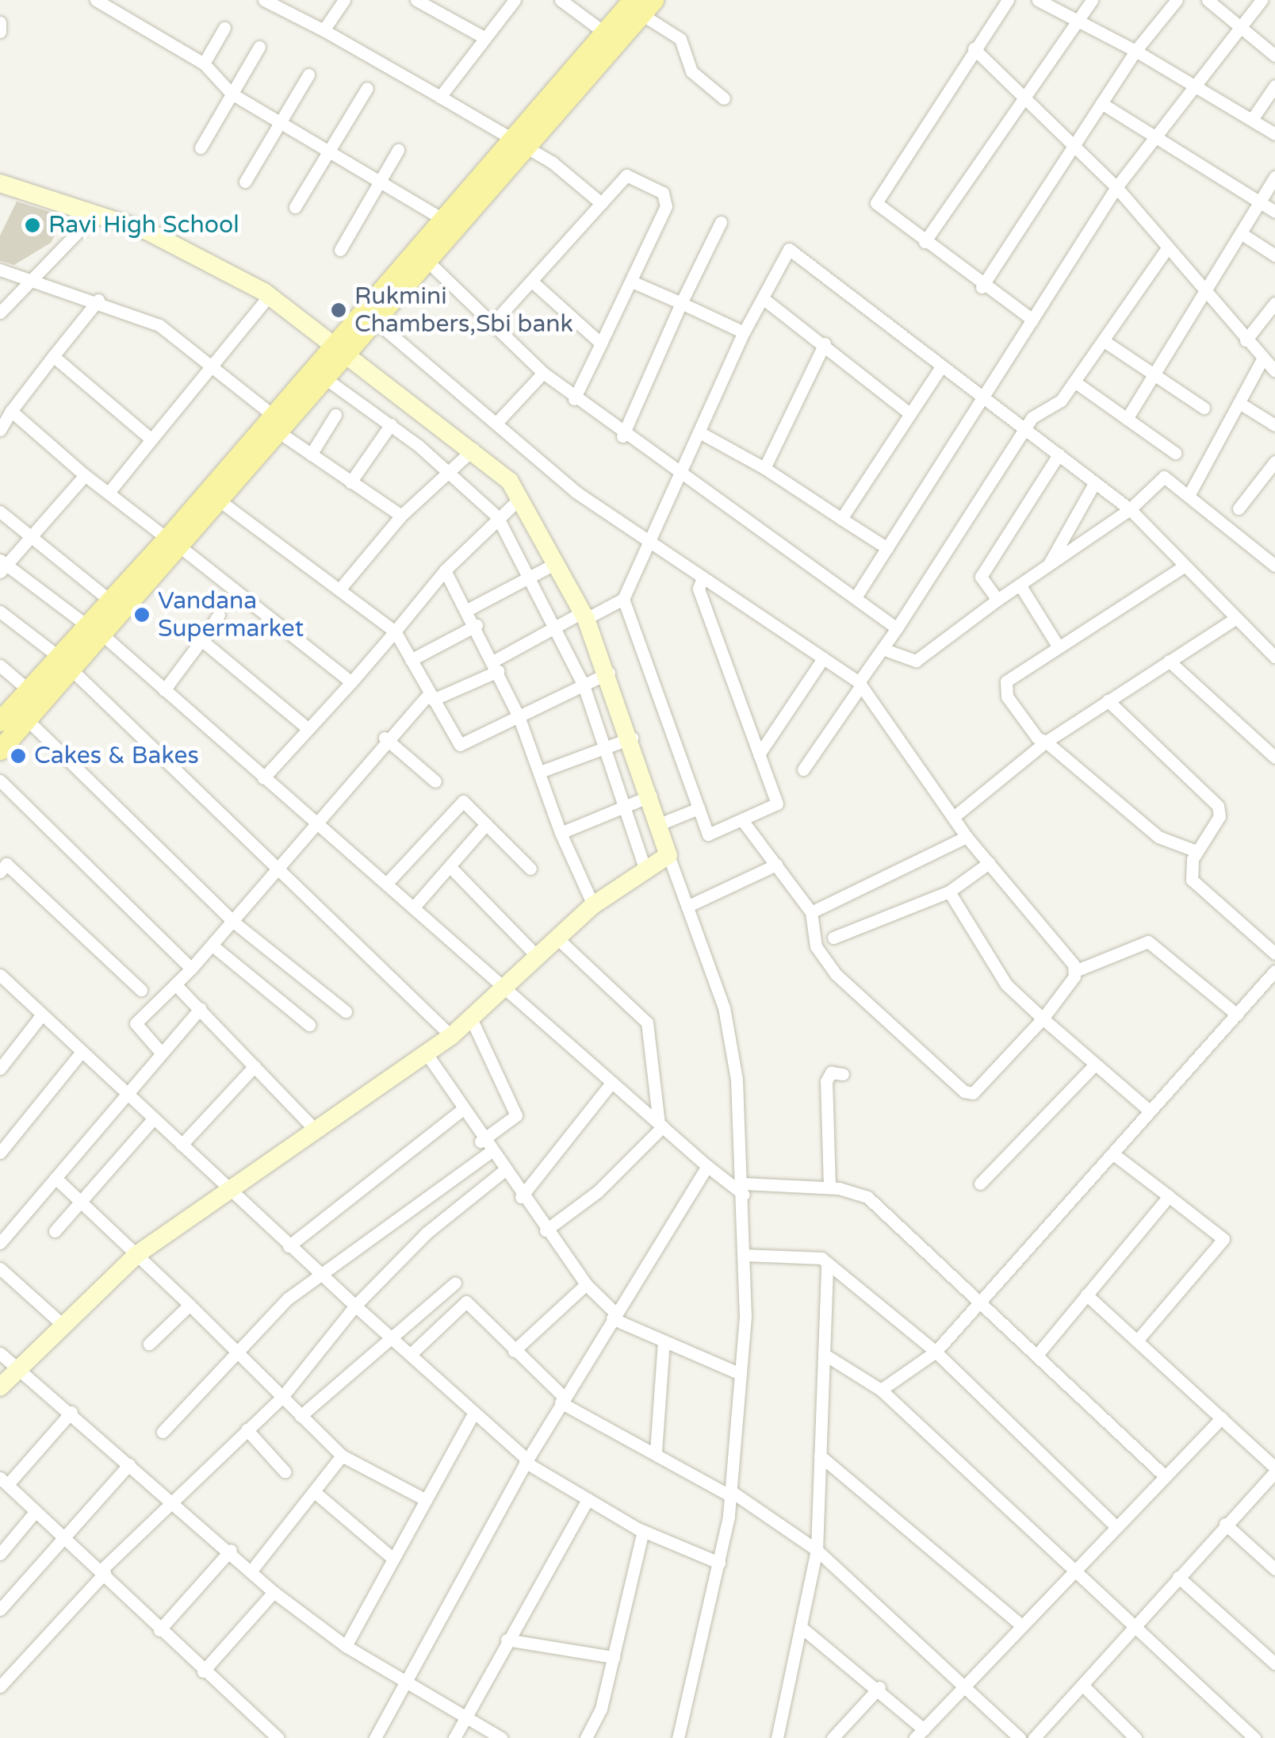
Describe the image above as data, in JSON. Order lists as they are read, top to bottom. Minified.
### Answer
{"places":["Ravi High School","Rukmini Chambers,Sbi bank","Vandana Supermarket","Cakes & Bakes"]}
